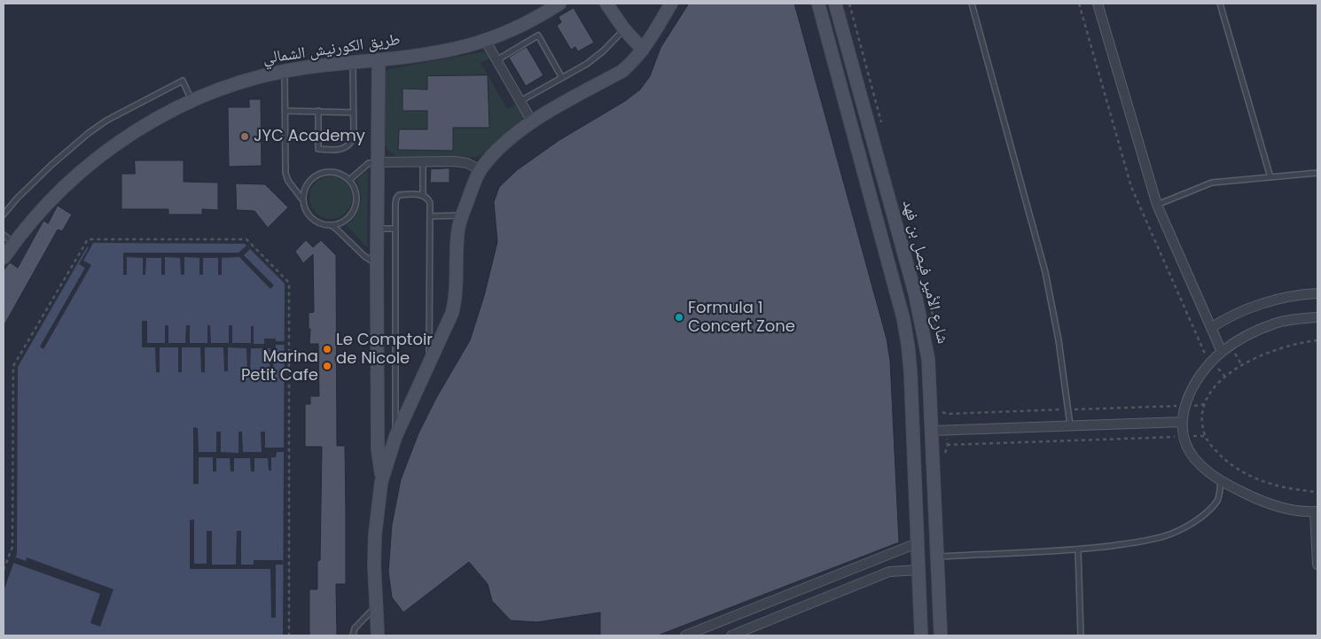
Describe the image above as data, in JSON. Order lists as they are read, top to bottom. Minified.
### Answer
{"streets":{"main road":["طريق الكورنيش الشمالي","شارع الأمير فيصل بن فهد"]},"places":["JYC Academy","Formula 1 Concert Zone","Le Comptoir de Nicole","Marina Petit Cafe"]}
